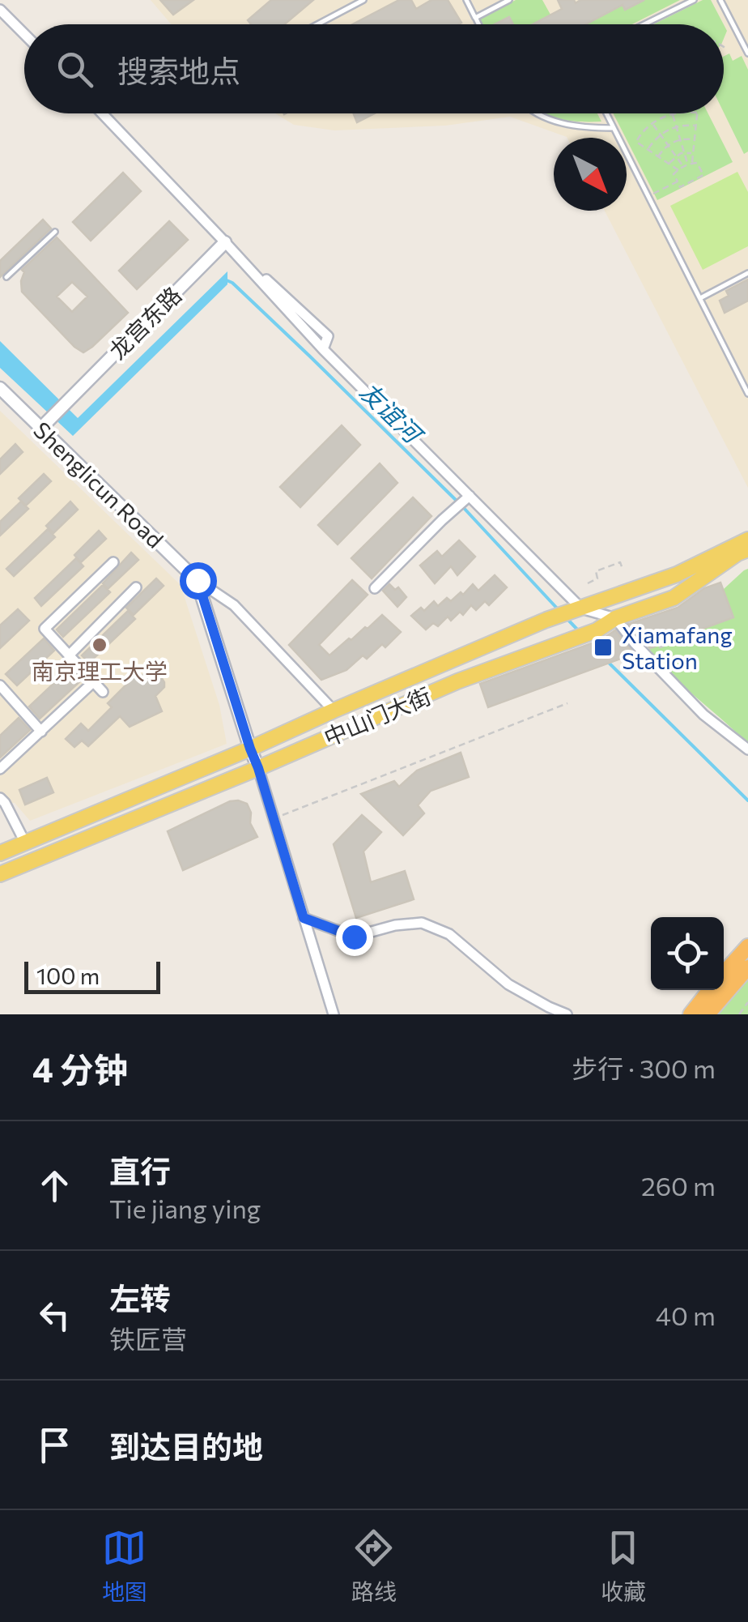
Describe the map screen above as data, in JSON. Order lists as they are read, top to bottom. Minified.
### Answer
{"streets":{"main road":["中山门大街"],"street":["龙宫东路","Shenglicun Road"]},"crossings":[["龙宫东路","Shenglicun Road"]],"water":["友谊河"],"places":{"other":["南京理工大学"],"transit":["Xiamafang Station"]},"scale_bar":"100 m","north":"bottom right","page":{"search":"搜索地点","scale":"100 m","heading":["4 分钟","步行 · 300 m"],"list":[["直行","Tie jiang ying","260 m"],["左转","铁匠营","40 m"],"到达目的地"],"nav":["地图","路线","收藏"]}}
